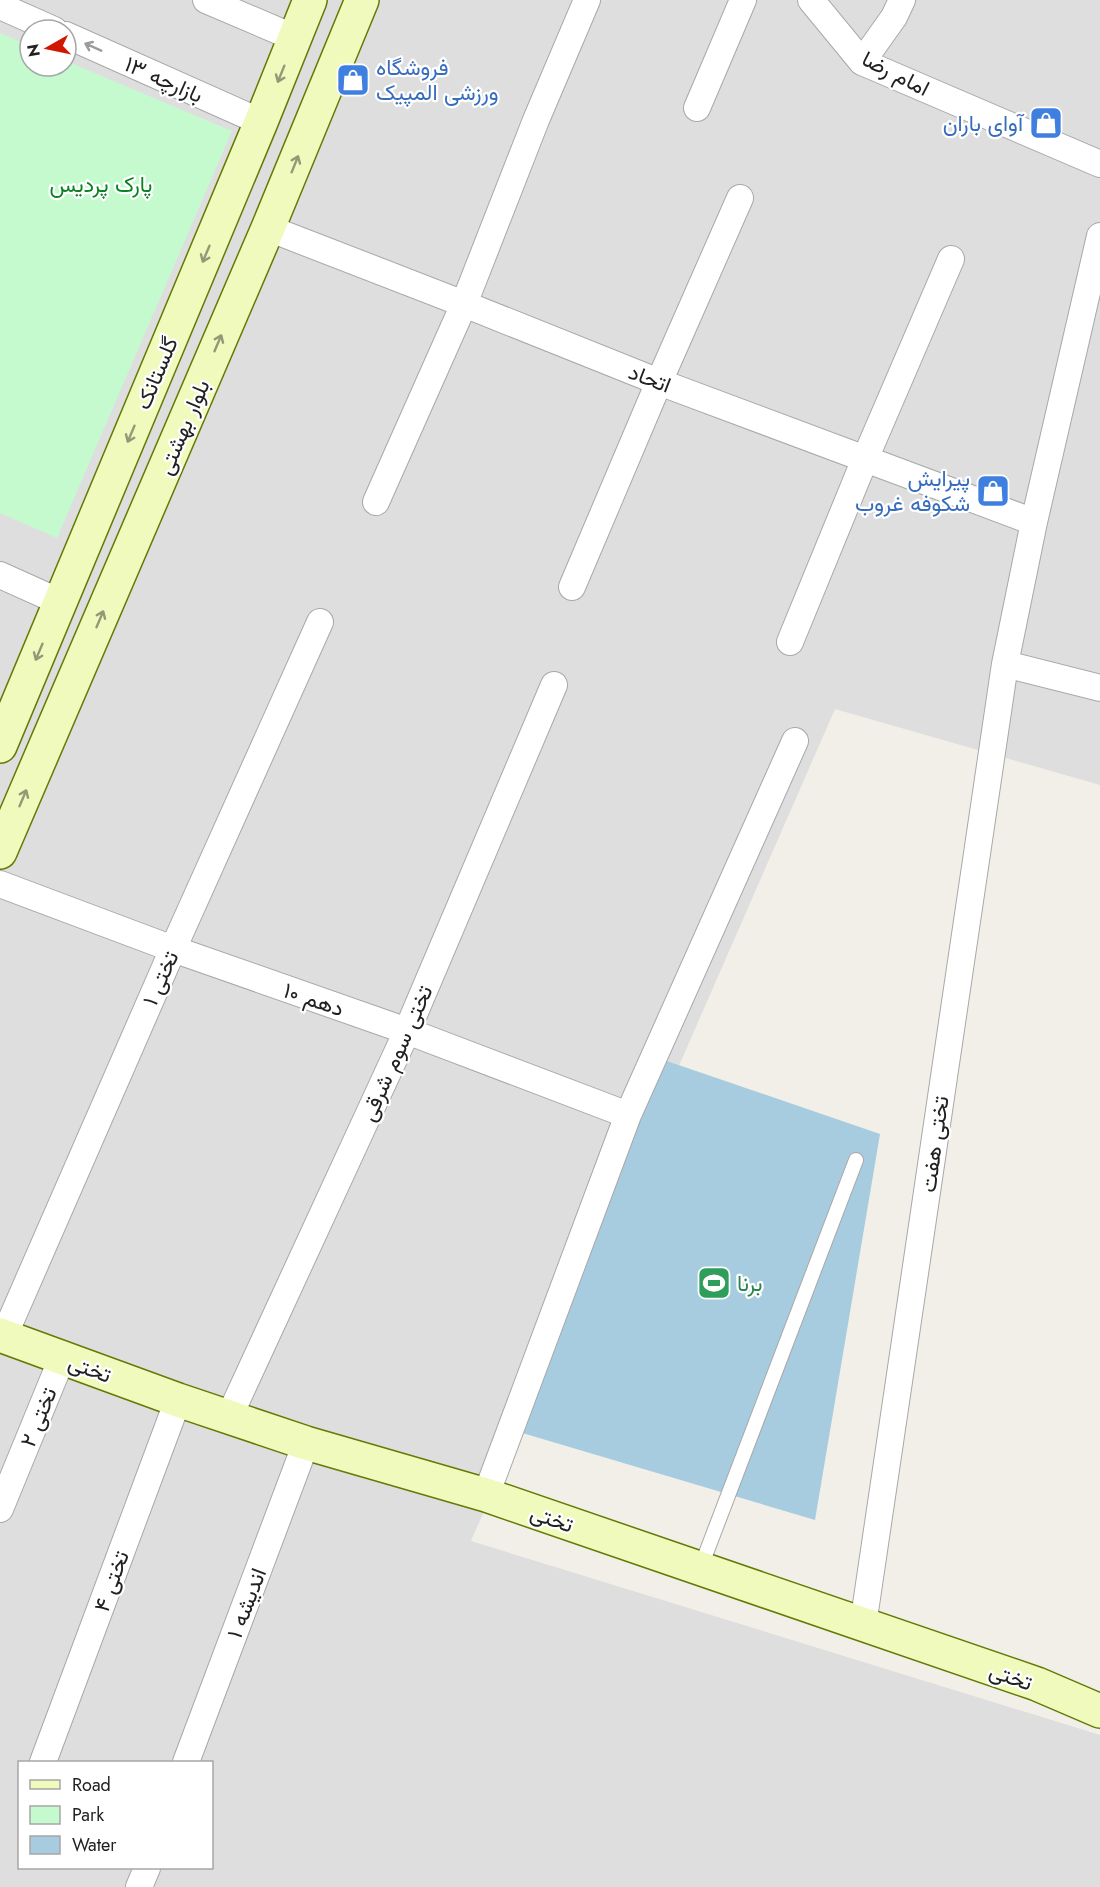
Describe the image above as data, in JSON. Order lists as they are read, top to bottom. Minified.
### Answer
{"streets":{"street":["امام رضا","بازارچه ۱۳","گلستانک","اتحاد","بلوار بهشتی","تختی ۱","دهم ۱۰","تختی سوم شرقی","تختی هفت","تختی","تختی ۲","تختی ۴","اندیشه ۱"]},"crossings":[["بازارچه ۱۳","گلستانک"],["اتحاد","بلوار بهشتی"],["اتحاد","تختی هفت"],["تختی ۱","دهم ۱۰"],["تختی ۱","تختی"],["دهم ۱۰","تختی سوم شرقی"],["تختی سوم شرقی","تختی"],["تختی هفت","تختی"],["تختی","تختی ۲"],["تختی","تختی ۴"],["تختی","اندیشه ۱"]],"parks":["پارک پردیس"],"places":{"shop":["فروشگاه ورزشی المپیک","آوای باران","پیرایش شکوفه غروب"],"sports":["برنا"]},"legend":["Road","Park","Water"],"north":"left"}
